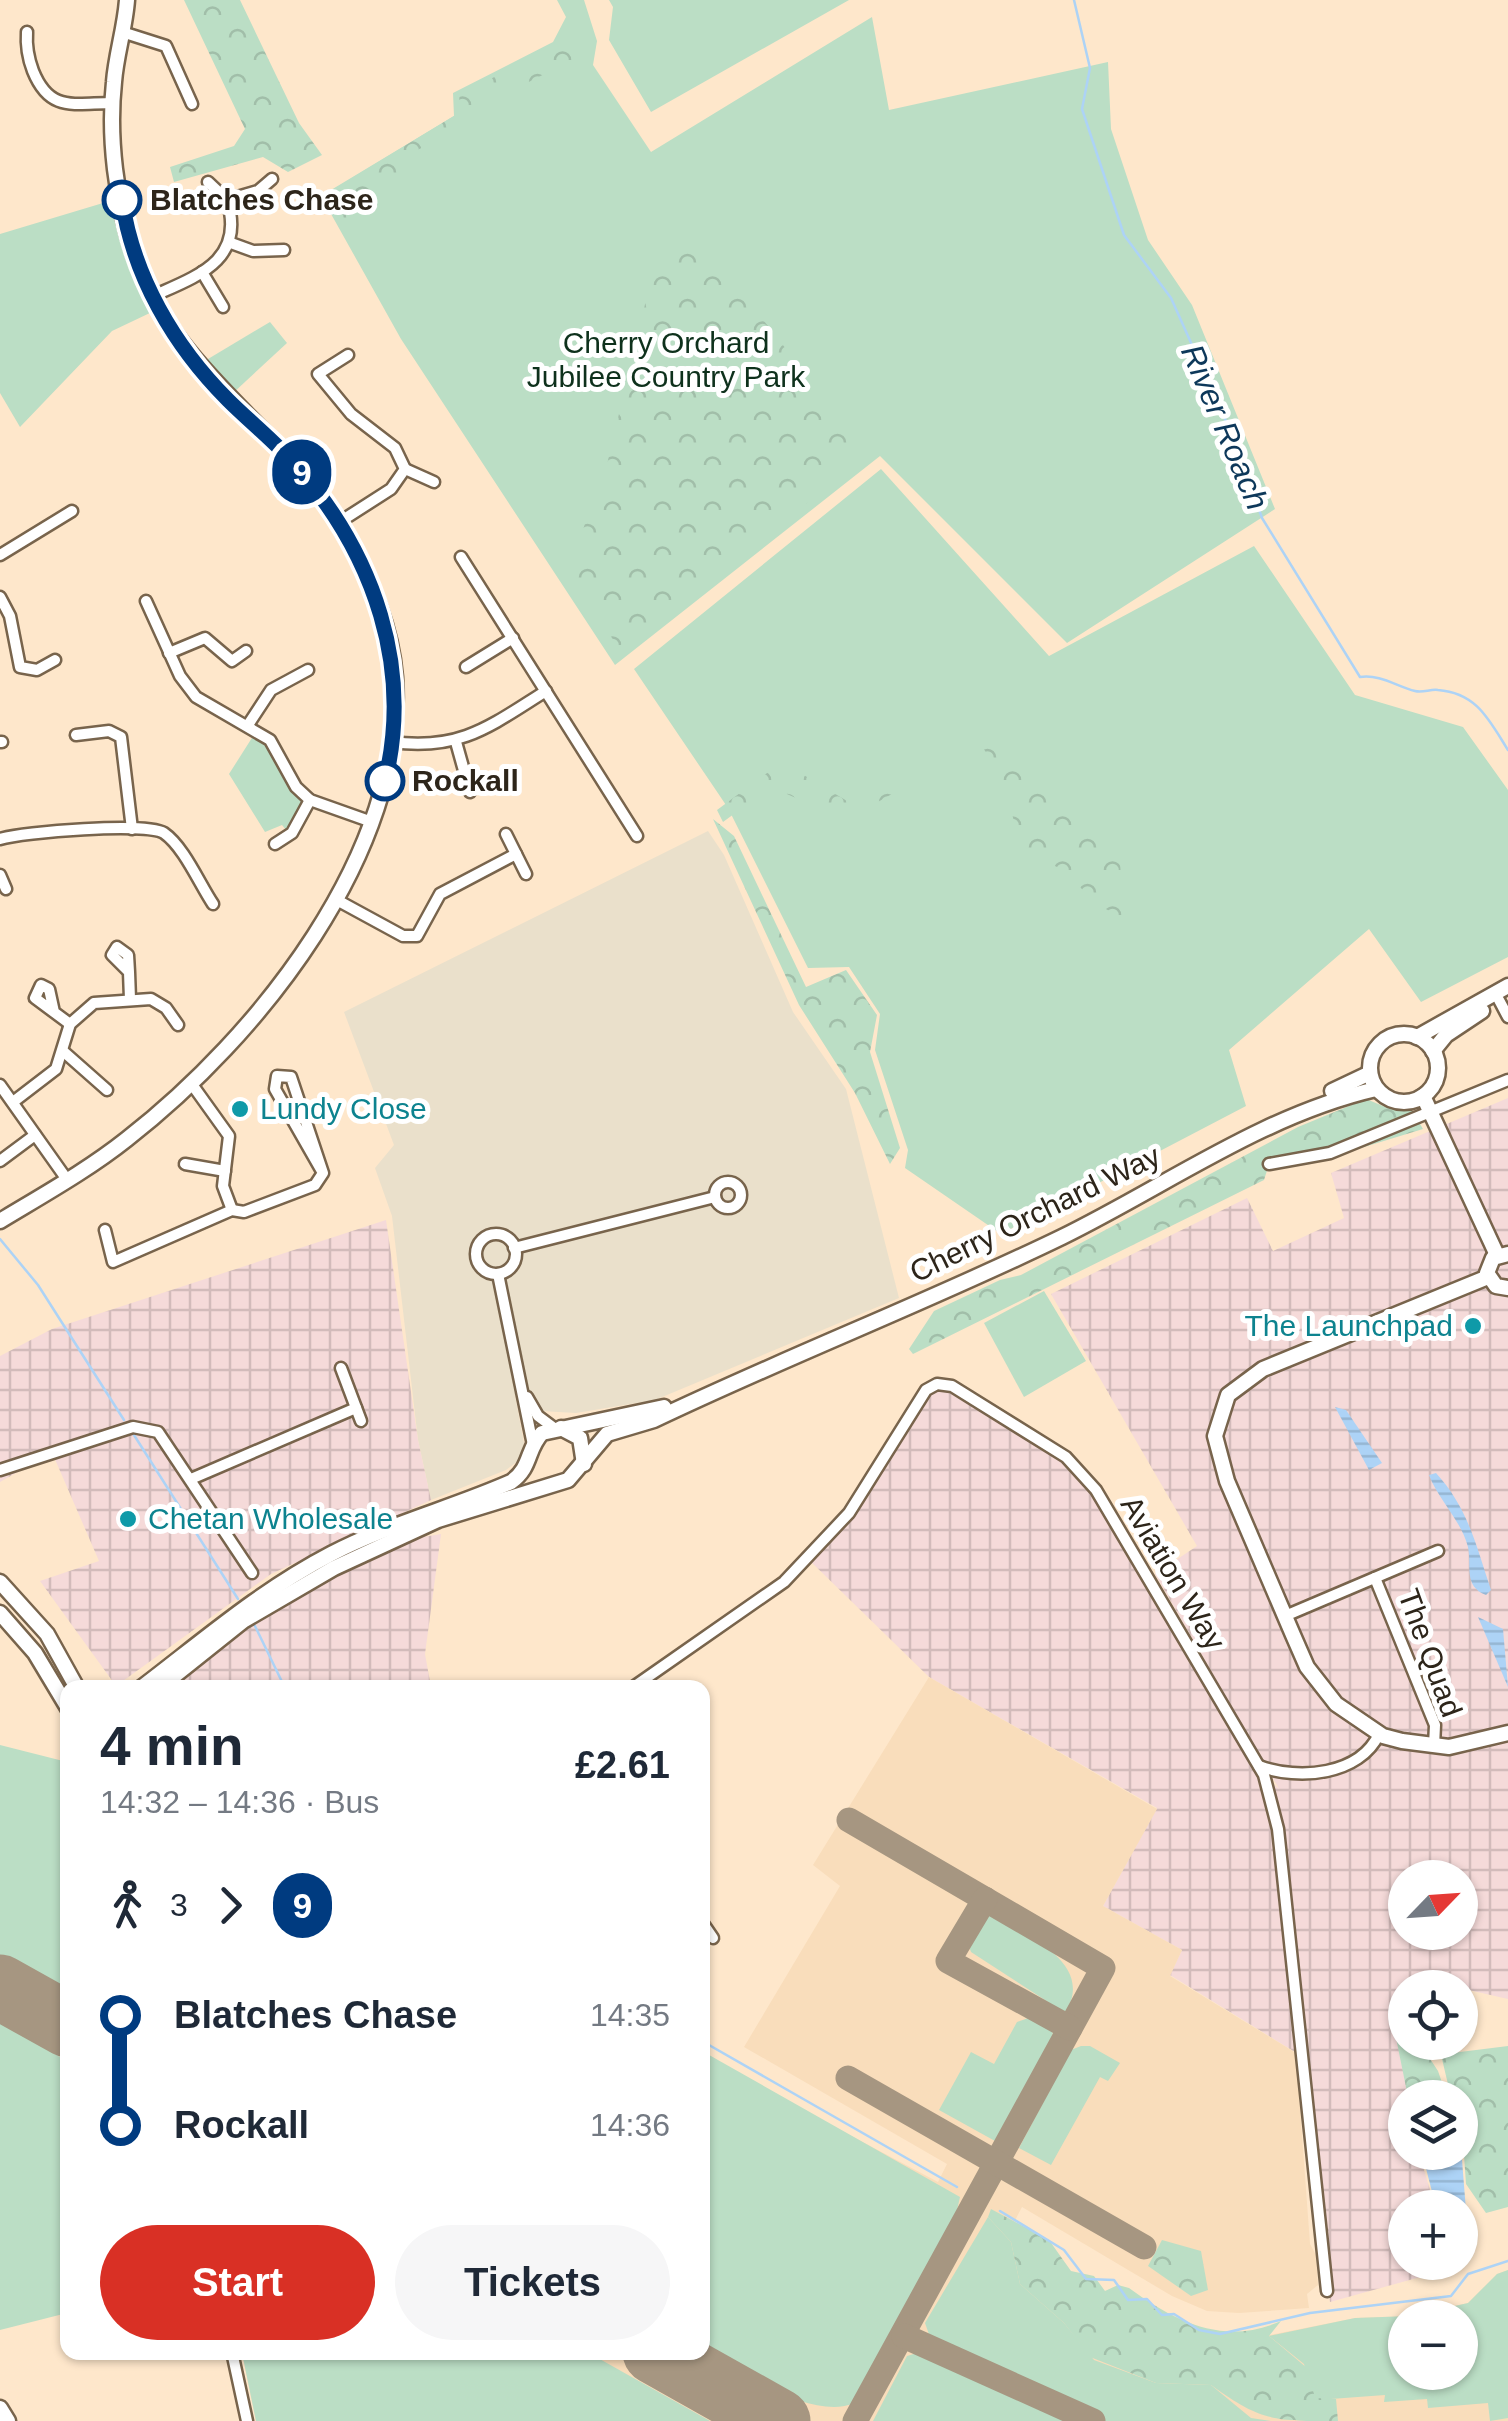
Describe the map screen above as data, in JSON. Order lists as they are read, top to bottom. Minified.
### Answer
{"streets":{"main road":["Cherry Orchard Way"],"street":["Aviation Way","The Quad"]},"water":["River Roach"],"parks":["Cherry Orchard Jubilee Country Park"],"places":["Blatches Chase","Rockall","Lundy Close","The Launchpad","Chetan Wholesale"],"lines":["bus line 9"],"north":"top right","page":{"on_map":"9","heading":["4 min","14:32 – 14:36 · Bus","£2.61"],"legs":["3","9"],"map_buttons":["+","−"],"list":[{"name":"Blatches Chase","value":"14:35"},{"name":"Rockall","value":"14:36"}],"buttons":["Start","Tickets"]}}
